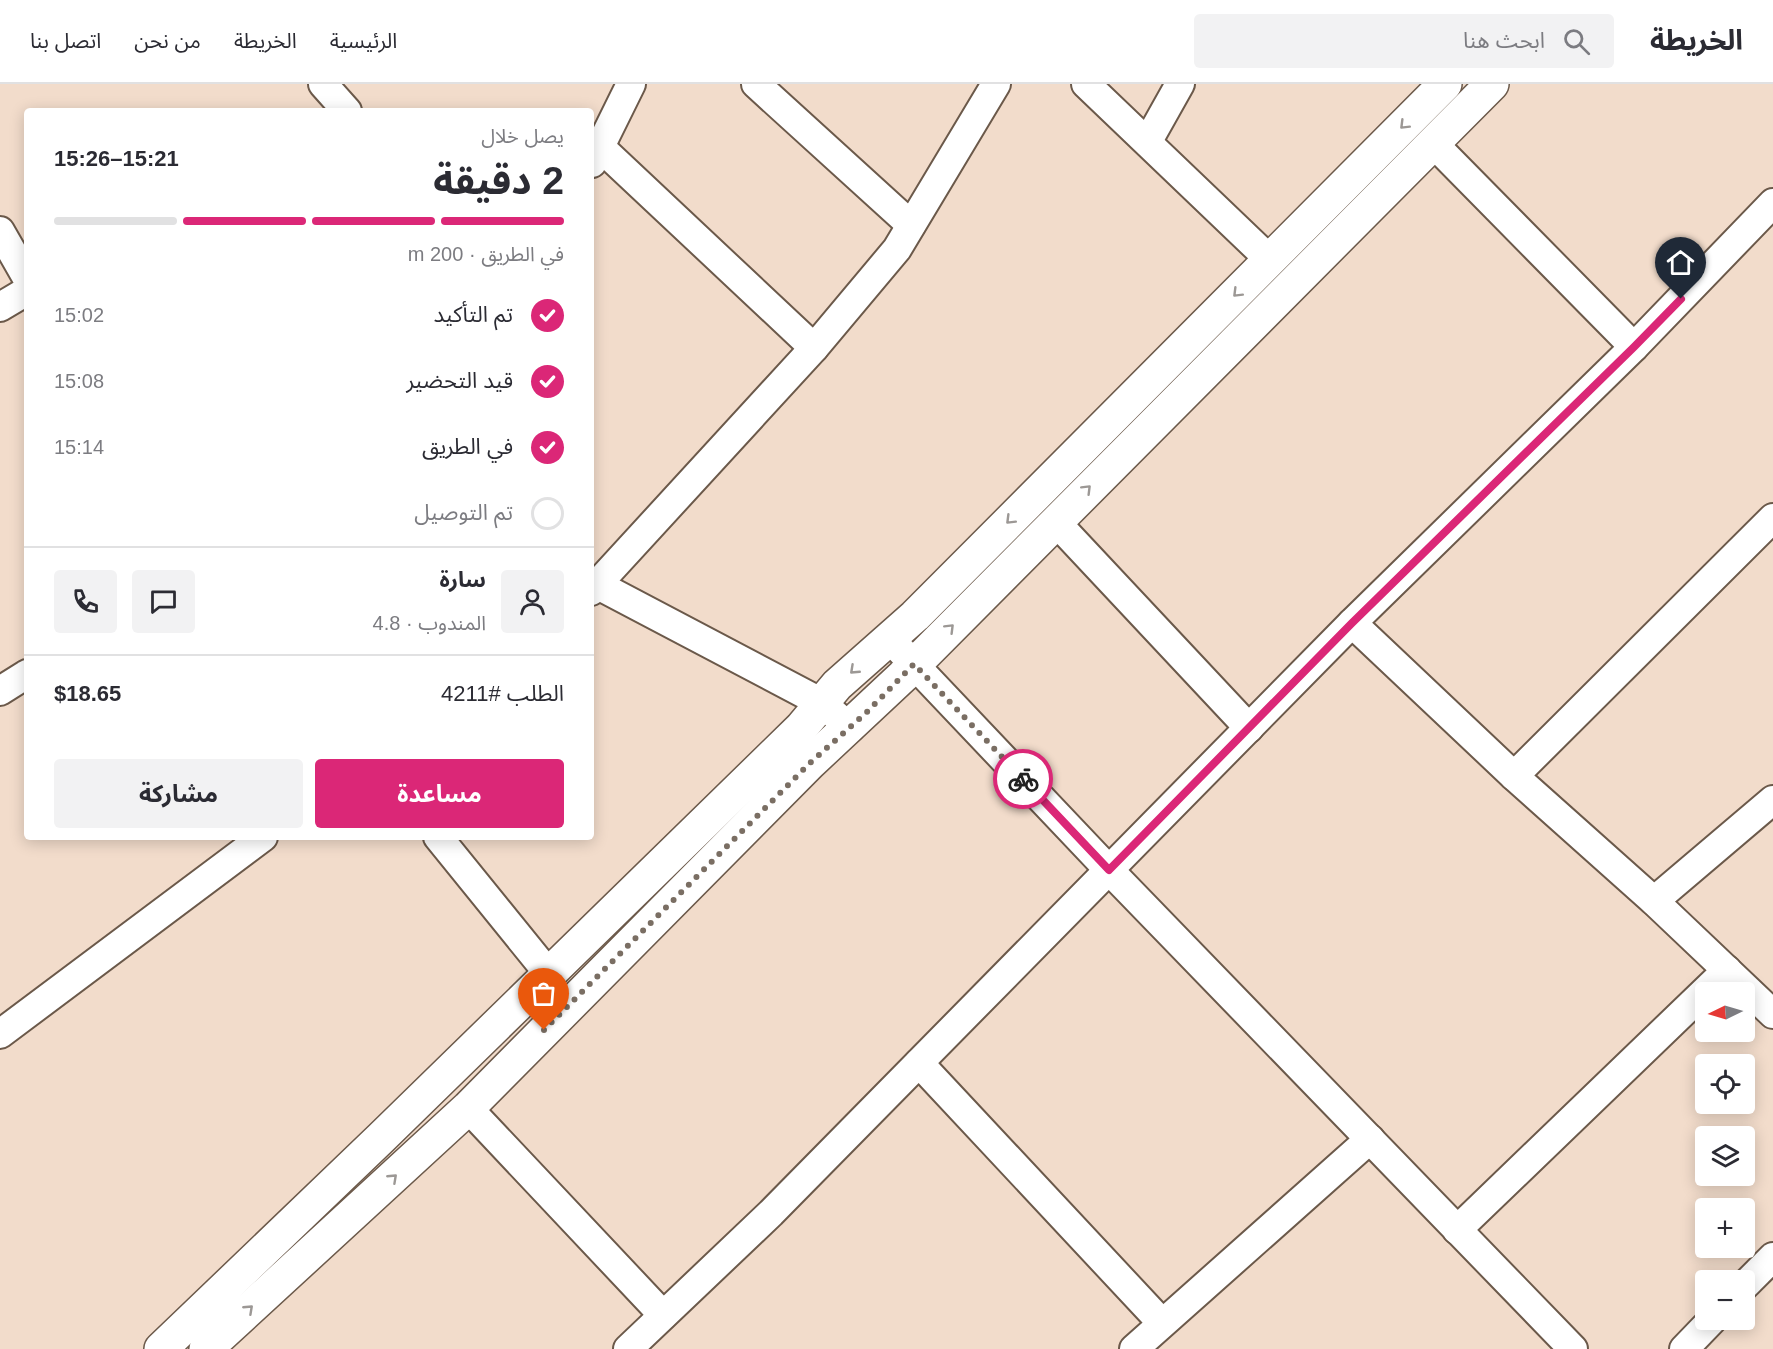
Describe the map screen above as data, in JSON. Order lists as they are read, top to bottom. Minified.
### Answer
{"north":"left","page":{"header":"الخريطة","search":"ابحث هنا","nav":["الرئيسية","الخريطة","من نحن","اتصل بنا"],"heading":["2 دقيقة","يصل خلال","15:21–15:26"],"panel":["سارة","المندوب · 4.8","الطلب #4211","$18.65"],"bar":"في الطريق · 200 m","list":[["تم التأكيد","15:02"],["قيد التحضير","15:08"],["في الطريق","15:14"],"تم التوصيل"],"buttons":["مساعدة","مشاركة"],"map_buttons":["+","−"]}}
